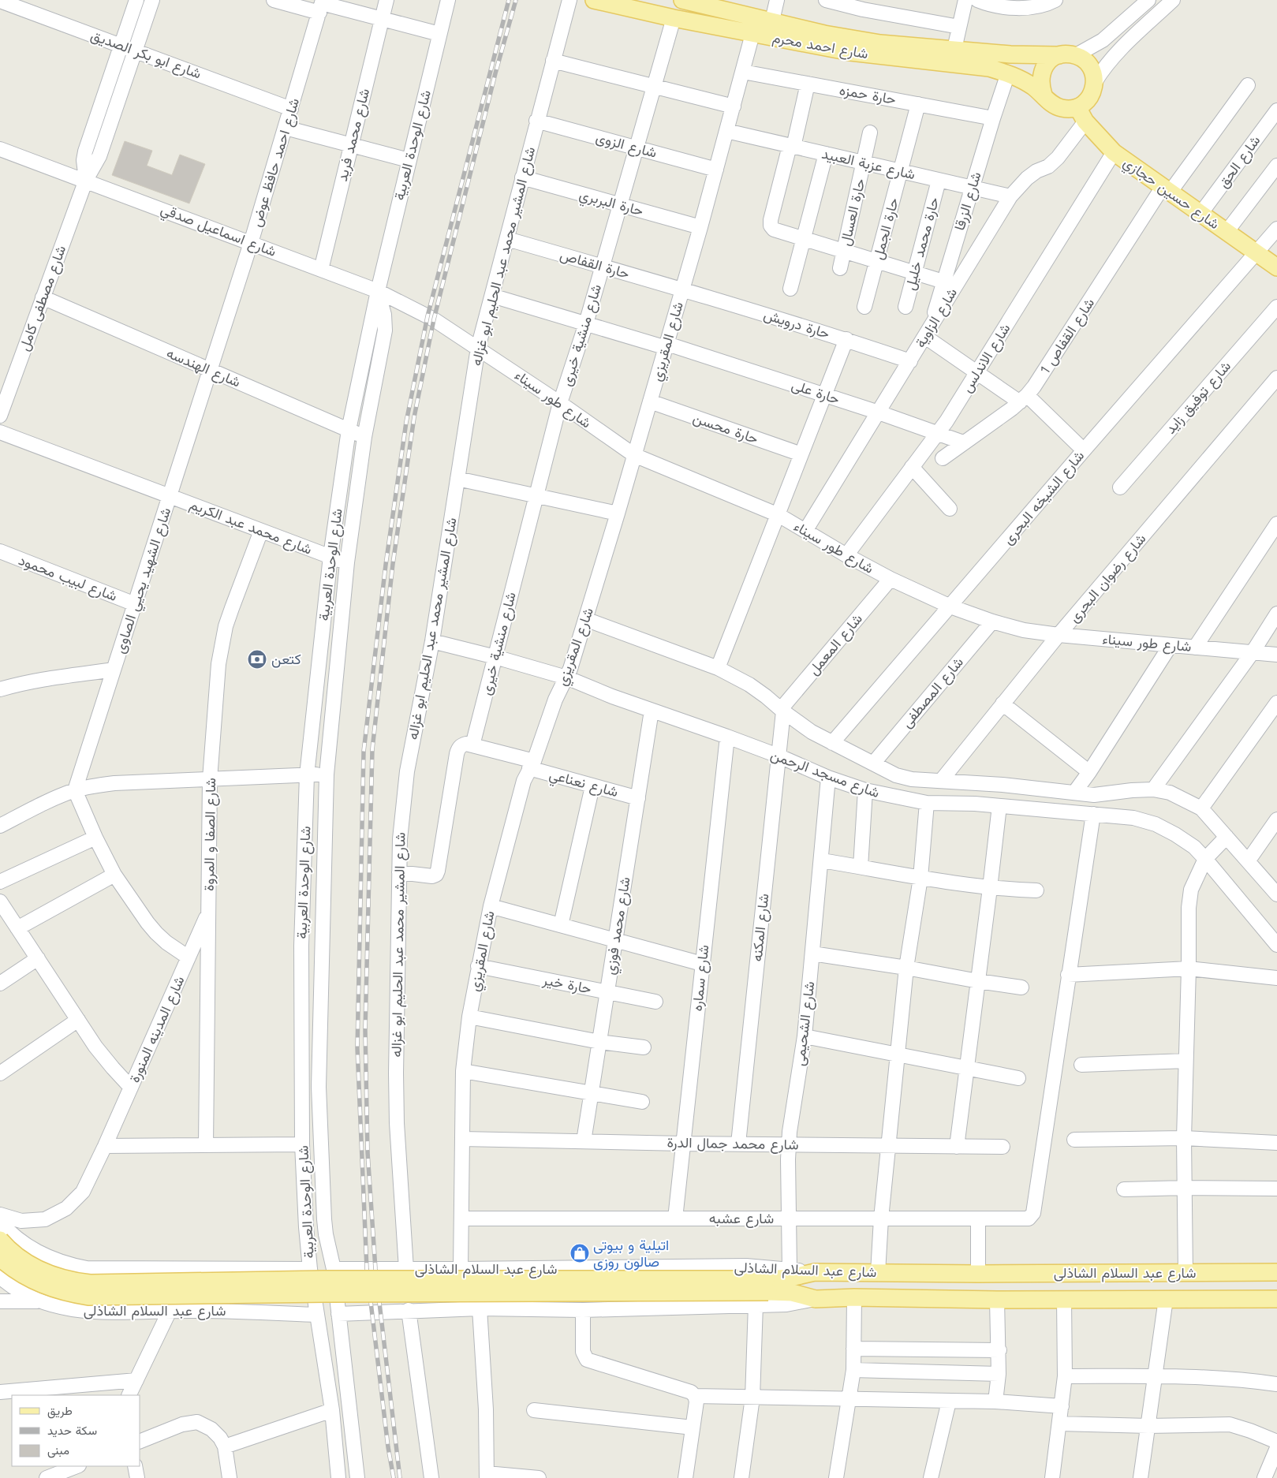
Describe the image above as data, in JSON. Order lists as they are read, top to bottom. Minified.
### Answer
{"streets":{"main road":["شارع احمد محرم","شارع حسين حجازي","شارع عبد السلام الشاذلى"],"street":["شارع ابو بكر الصديق","حارة حمزه","شارع محمد فريد","شارع الوحدة العربية","شارع الزوى","شارع الحق","شارع احمد حافظ عوض","شارع عزبة العبيد","شارع الزرقا","حارة البربري","حارة العسال","حارة الجمل","شارع اسماعيل صدقي","حارة محمد خليل","شارع المشير محمد عبد الحليم ابو غزاله","حارة القفاص","شارع مصطفى كامل","شارع الزاوية","حارة درويش","شارع منشية خيرى","شارع القفاص 1","شارع المقريزي","شارع الاندلس","شارع الهندسه","حارة على","شارع توفيق زايد","شارع طور سيناء","حارة محسن","شارع الشيخه البحرى","شارع محمد عبد الكريم","شارع لبيب محمود","شارع رضوان البحرى","شارع الشهيد يحيي الصاوى","شارع المعمل","شارع المصطفى","شارع مسجد الرحمن","شارع نعناعي","شارع الصفا و المروة","شارع محمد فوزي","شارع المكنه","شارع سماره","حارة خير","شارع الشحيمى","شارع المدينه المنورة","شارع محمد جمال الدرة","شارع عشبه"]},"crossings":[["شارع احمد محرم","شارع حسين حجازي"],["شارع احمد محرم","شارع الزرقا"],["شارع احمد محرم","شارع الزاوية"],["شارع احمد محرم","شارع منشية خيرى"],["شارع احمد محرم","شارع المقريزي"],["شارع ابو بكر الصديق","شارع احمد حافظ عوض"],["شارع ابو بكر الصديق","شارع مصطفى كامل"],["حارة حمزه","شارع الزرقا"],["حارة حمزه","حارة الجمل"],["حارة حمزه","شارع المقريزي"],["شارع محمد فريد","شارع اسماعيل صدقي"],["شارع الوحدة العربية","شارع اسماعيل صدقي"],["شارع الوحدة العربية","شارع الهندسه"],["شارع الوحدة العربية","شارع محمد عبد الكريم"],["شارع الوحدة العربية","شارع عبد السلام الشاذلى"],["شارع الزوى","شارع المشير محمد عبد الحليم ابو غزاله"],["شارع الزوى","شارع منشية خيرى"],["شارع الزوى","شارع المقريزي"],["شارع الحق","شارع حسين حجازي"],["شارع احمد حافظ عوض","شارع اسماعيل صدقي"],["شارع احمد حافظ عوض","شارع الهندسه"],["شارع احمد حافظ عوض","شارع الشهيد يحيي الصاوى"],["شارع عزبة العبيد","شارع الزرقا"],["شارع عزبة العبيد","حارة العسال"],["شارع عزبة العبيد","حارة الجمل"],["شارع عزبة العبيد","حارة محمد خليل"],["شارع عزبة العبيد","شارع الزاوية"],["شارع عزبة العبيد","شارع المقريزي"],["شارع حسين حجازي","شارع الزاوية"],["شارع حسين حجازي","شارع القفاص 1"],["شارع حسين حجازي","شارع الاندلس"],["شارع حسين حجازي","شارع الشيخه البحرى"],["شارع الزرقا","شارع الزاوية"],["حارة البربري","شارع المشير محمد عبد الحليم ابو غزاله"],["حارة البربري","شارع منشية خيرى"],["حارة البربري","شارع المقريزي"],["شارع اسماعيل صدقي","شارع مصطفى كامل"],["شارع اسماعيل صدقي","شارع طور سيناء"],["شارع المشير محمد عبد الحليم ابو غزاله","حارة القفاص"],["شارع المشير محمد عبد الحليم ابو غزاله","حارة على"],["شارع المشير محمد عبد الحليم ابو غزاله","شارع طور سيناء"],["شارع المشير محمد عبد الحليم ابو غزاله","شارع مسجد الرحمن"],["شارع المشير محمد عبد الحليم ابو غزاله","شارع عبد السلام الشاذلى"],["حارة القفاص","حارة درويش"],["حارة القفاص","شارع منشية خيرى"],["حارة القفاص","شارع المقريزي"],["شارع مصطفى كامل","شارع الهندسه"],["شارع الزاوية","حارة درويش"],["شارع الزاوية","حارة على"],["شارع الزاوية","شارع طور سيناء"],["حارة درويش","شارع المقريزي"],["شارع منشية خيرى","حارة على"],["شارع منشية خيرى","شارع طور سيناء"],["شارع منشية خيرى","شارع مسجد الرحمن"],["شارع منشية خيرى","شارع نعناعي"],["شارع القفاص 1","حارة على"],["شارع المقريزي","حارة على"],["شارع المقريزي","شارع طور سيناء"],["شارع المقريزي","حارة محسن"],["شارع المقريزي","شارع مسجد الرحمن"],["شارع المقريزي","شارع نعناعي"],["شارع المقريزي","حارة خير"],["شارع المقريزي","شارع محمد جمال الدرة"],["شارع المقريزي","شارع عشبه"],["شارع المقريزي","شارع عبد السلام الشاذلى"],["شارع الاندلس","حارة على"],["شارع الاندلس","شارع طور سيناء"],["شارع الهندسه","شارع الشهيد يحيي الصاوى"],["شارع طور سيناء","شارع الشيخه البحرى"],["شارع طور سيناء","شارع رضوان البحرى"],["شارع طور سيناء","شارع المعمل"],["شارع طور سيناء","شارع المصطفى"],["شارع الشيخه البحرى","شارع مسجد الرحمن"],["شارع محمد عبد الكريم","شارع الشهيد يحيي الصاوى"],["شارع محمد عبد الكريم","شارع الصفا و المروة"],["شارع لبيب محمود","شارع الشهيد يحيي الصاوى"],["شارع رضوان البحرى","شارع مسجد الرحمن"],["شارع المعمل","شارع مسجد الرحمن"],["شارع المعمل","شارع المكنه"],["شارع المصطفى","شارع مسجد الرحمن"],["شارع مسجد الرحمن","شارع محمد فوزي"],["شارع مسجد الرحمن","شارع المكنه"],["شارع مسجد الرحمن","شارع سماره"],["شارع مسجد الرحمن","شارع الشحيمى"],["شارع نعناعي","شارع محمد فوزي"],["شارع الصفا و المروة","شارع المدينه المنورة"],["شارع محمد فوزي","حارة خير"],["شارع محمد فوزي","شارع محمد جمال الدرة"],["شارع المكنه","شارع محمد جمال الدرة"],["شارع سماره","شارع محمد جمال الدرة"],["شارع سماره","شارع عشبه"],["شارع الشحيمى","شارع محمد جمال الدرة"],["شارع الشحيمى","شارع عشبه"],["شارع الشحيمى","شارع عبد السلام الشاذلى"]],"places":{"bank":["كتعن"],"shop":["اتيلية و بيوتى صالون روزى"]},"legend":["طريق","سكة حديد","مبنى"]}
